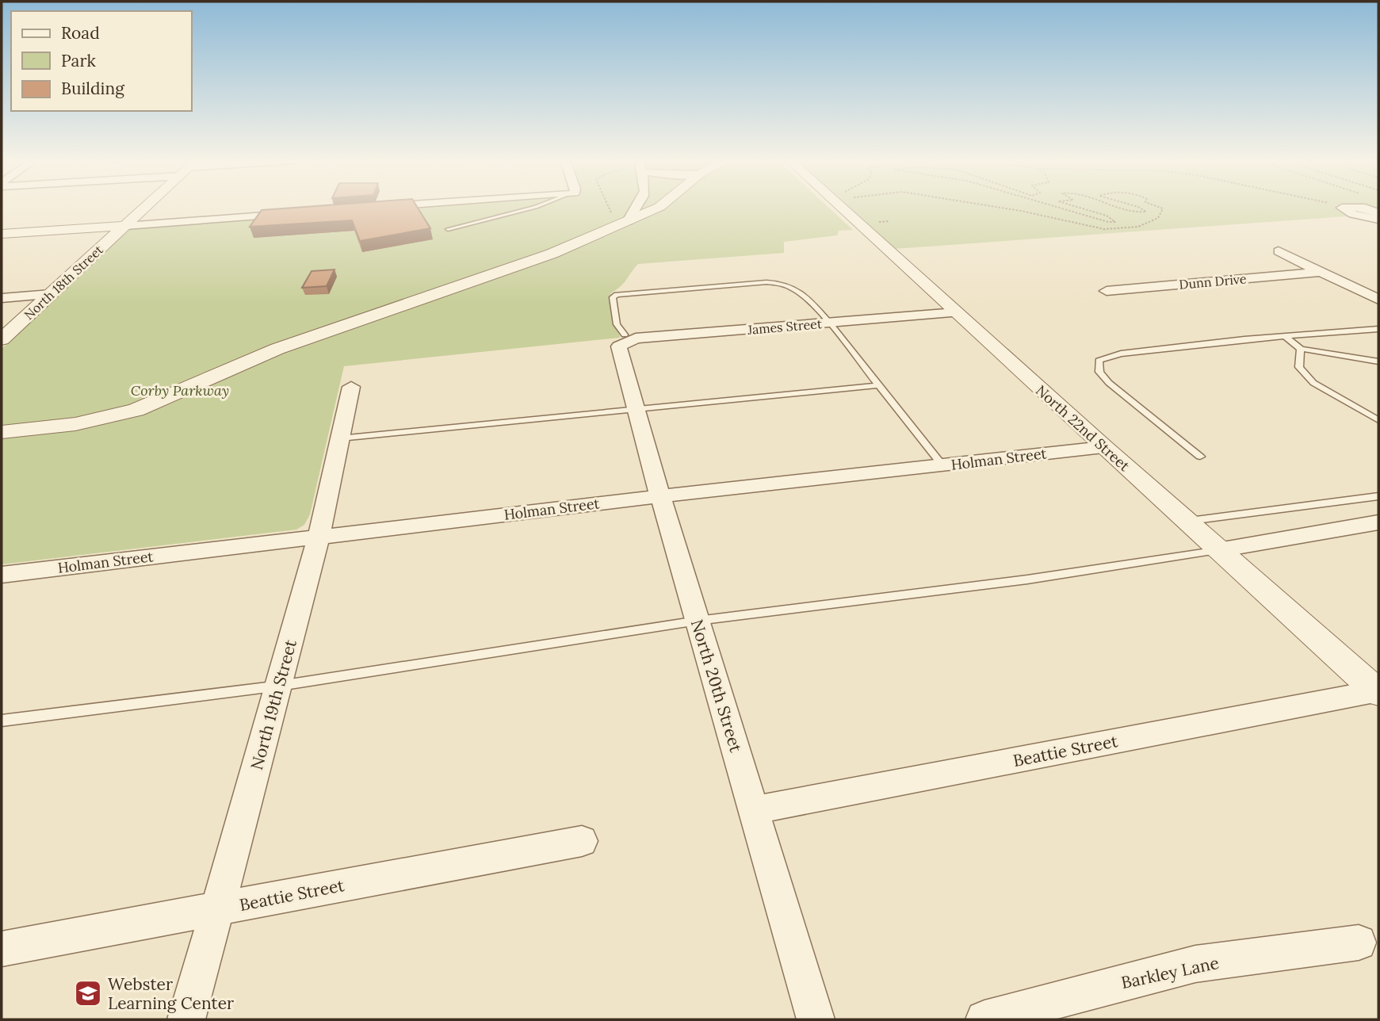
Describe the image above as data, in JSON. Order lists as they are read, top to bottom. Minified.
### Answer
{"streets":{"street":["Dunn Drive","North 18th Street","James Street","North 22nd Street","Holman Street","North 20th Street","North 19th Street","Beattie Street","Barkley Lane"]},"crossings":[["James Street","North 22nd Street"],["James Street","North 20th Street"],["North 22nd Street","Holman Street"],["North 22nd Street","Beattie Street"],["Holman Street","North 20th Street"],["Holman Street","North 19th Street"],["North 20th Street","Beattie Street"],["North 19th Street","Beattie Street"]],"parks":["Corby Parkway"],"places":{"school or university":["Webster Learning Center"]},"legend":["Road","Park","Building"]}
